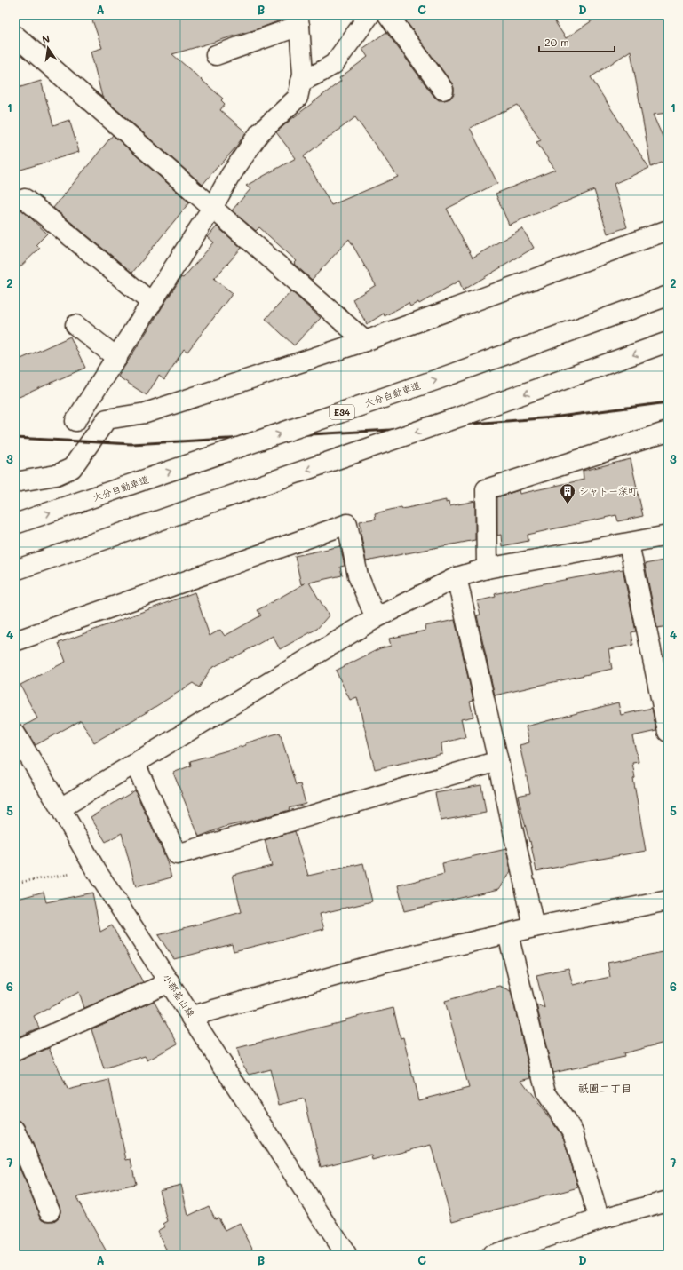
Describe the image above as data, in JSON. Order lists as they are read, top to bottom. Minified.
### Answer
{"streets":{"main road":["大分自動車道","E34","小郡基山線"]},"districts":["祇園二丁目"],"places":{"building":["シャトー深町"]},"scale_bar":"20 m","north":"top","grid":{"columns":["A","B","C","D"],"rows":["1","2","3","4","5","6","7"]}}
